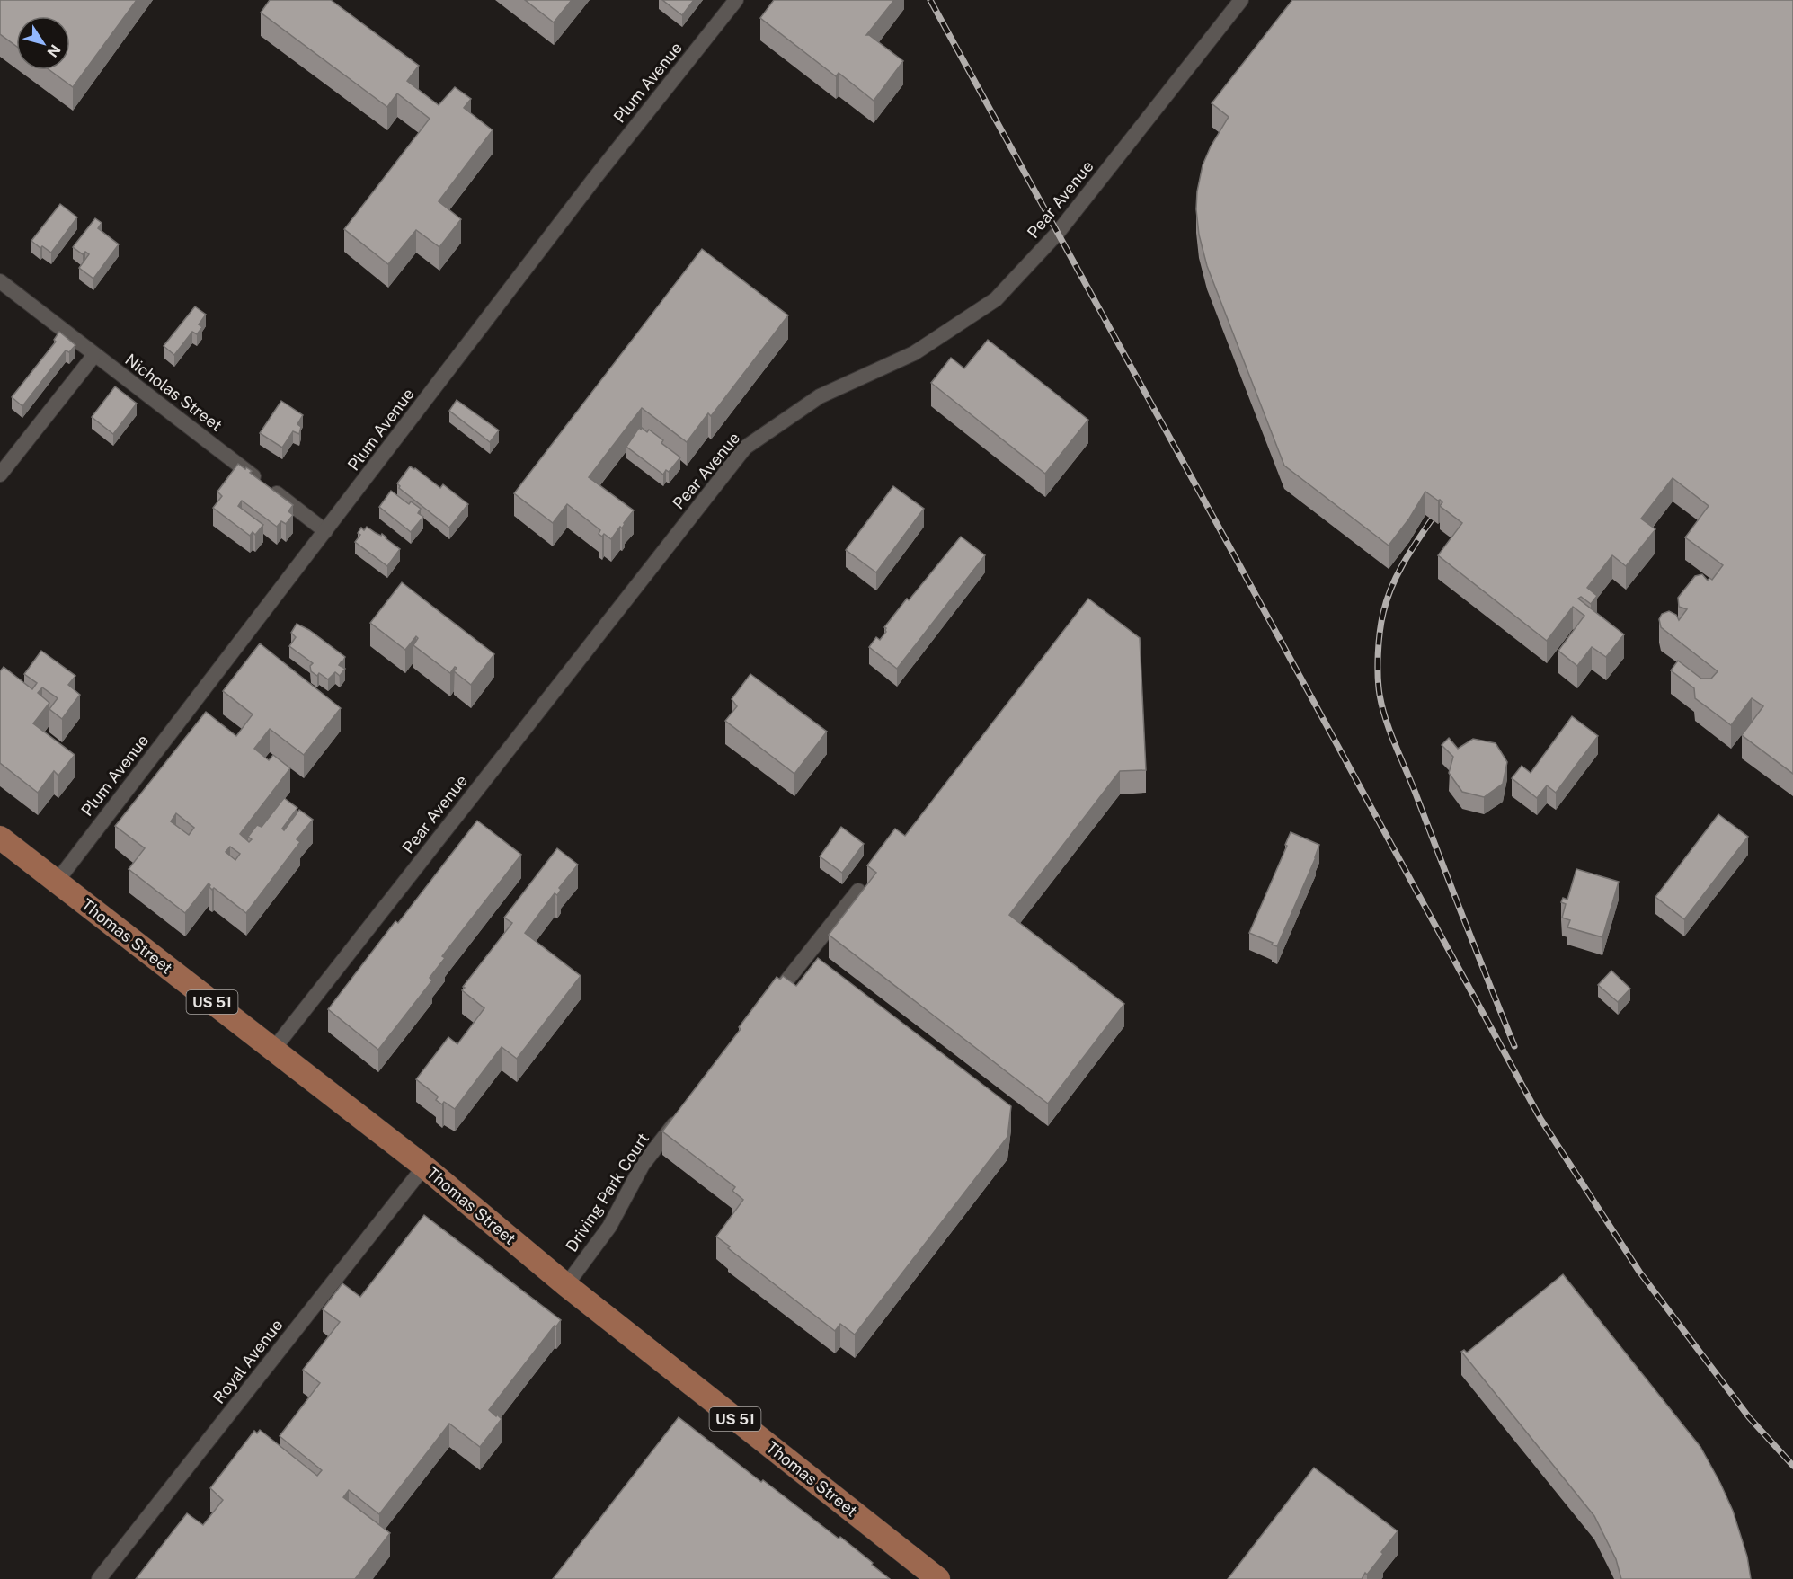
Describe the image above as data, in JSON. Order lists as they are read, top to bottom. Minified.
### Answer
{"streets":{"main road":["Thomas Street","US 51"],"street":["Plum Avenue","Pear Avenue","Nicholas Street","Driving Park Court","Royal Avenue"]},"crossings":[["Plum Avenue","Nicholas Street"],["Plum Avenue","Thomas Street"],["Pear Avenue","Thomas Street"],["Thomas Street","Driving Park Court"],["Thomas Street","Royal Avenue"]],"north":"bottom right"}
